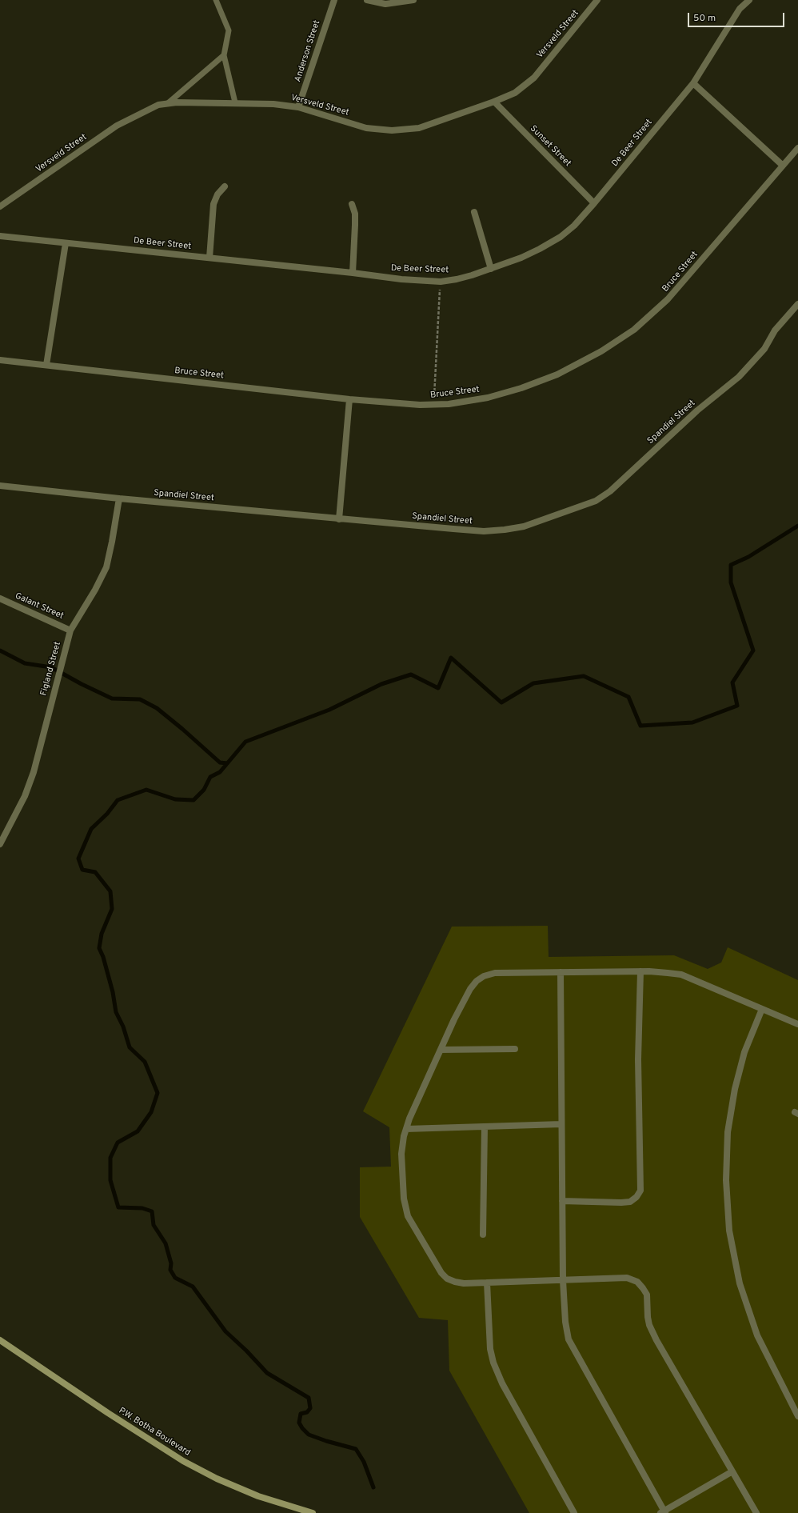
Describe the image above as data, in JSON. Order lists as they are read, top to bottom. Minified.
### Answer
{"streets":{"street":["Versveld Street","Anderson Street","De Beer Street","Sunset Street","Bruce Street","Spandiel Street","Galant Street","Figland Street","P.W. Botha Boulevard"]},"crossings":[["Versveld Street","Anderson Street"],["Versveld Street","Sunset Street"],["De Beer Street","Sunset Street"],["Spandiel Street","Figland Street"],["Galant Street","Figland Street"]],"scale_bar":"50 m"}
